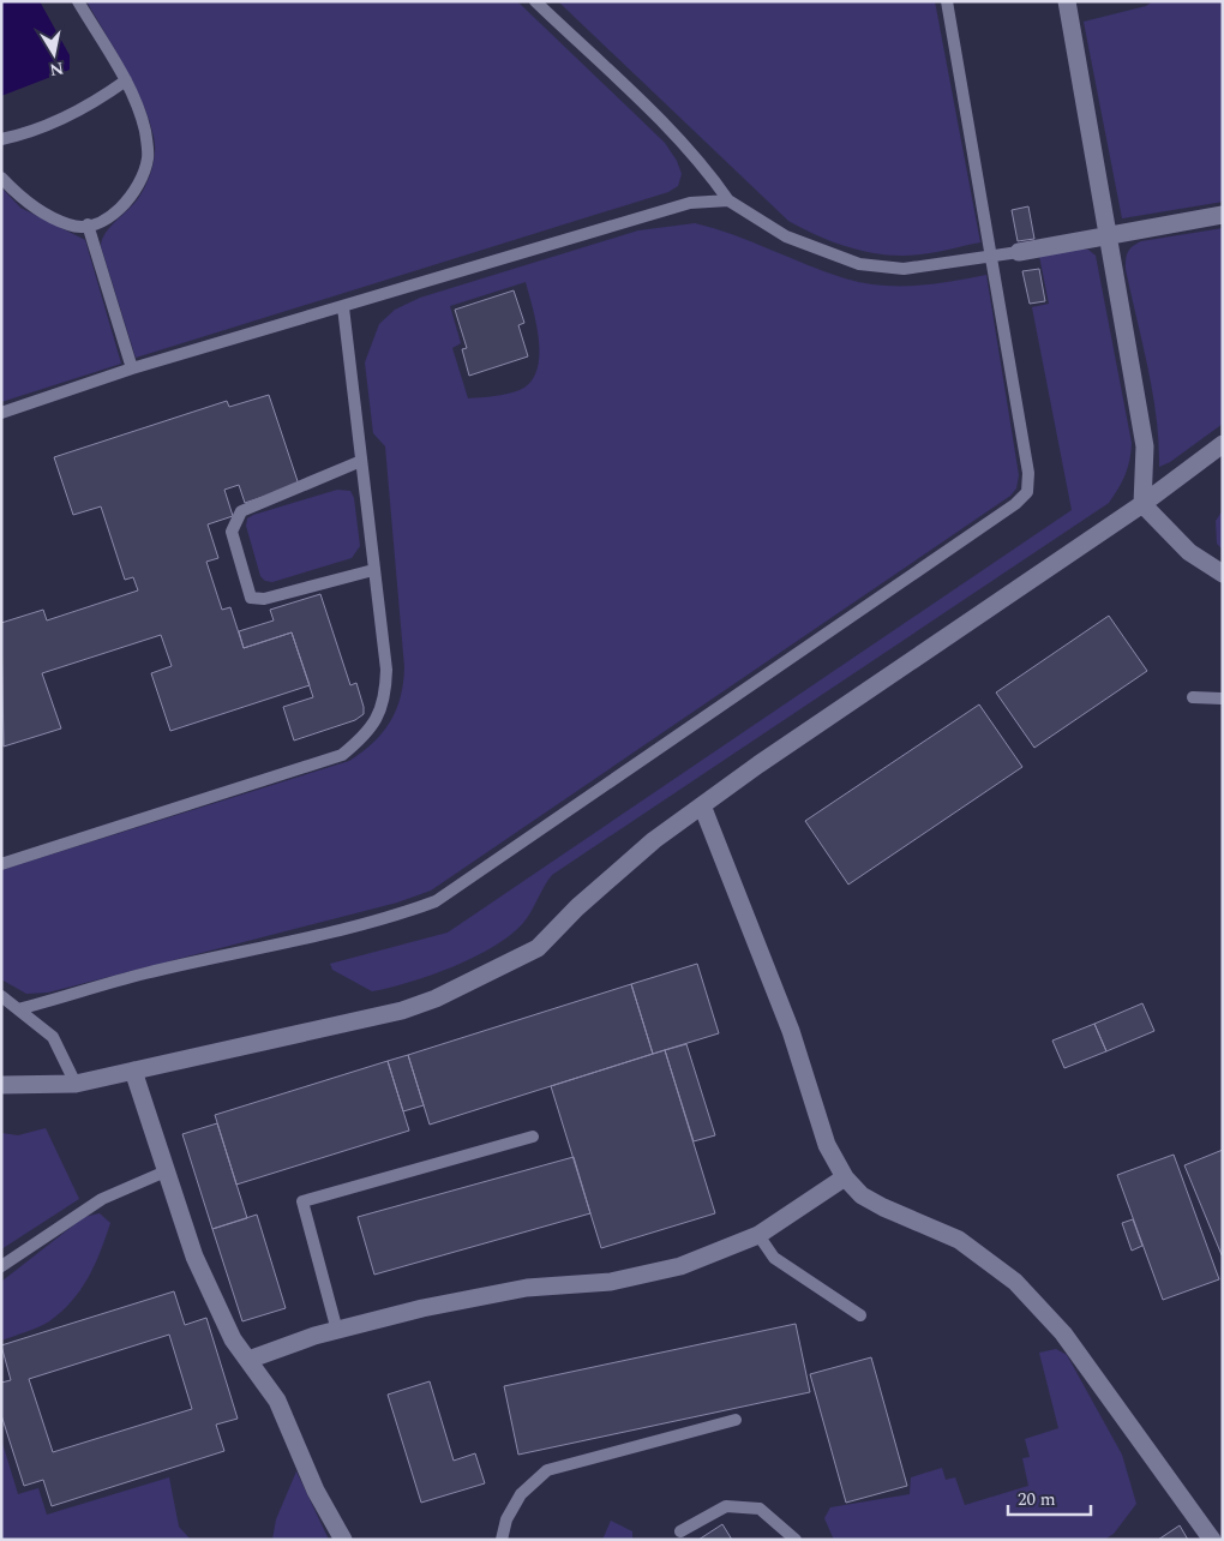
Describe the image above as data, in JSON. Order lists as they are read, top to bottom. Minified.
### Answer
{"scale_bar":"20 m","north":"bottom"}
